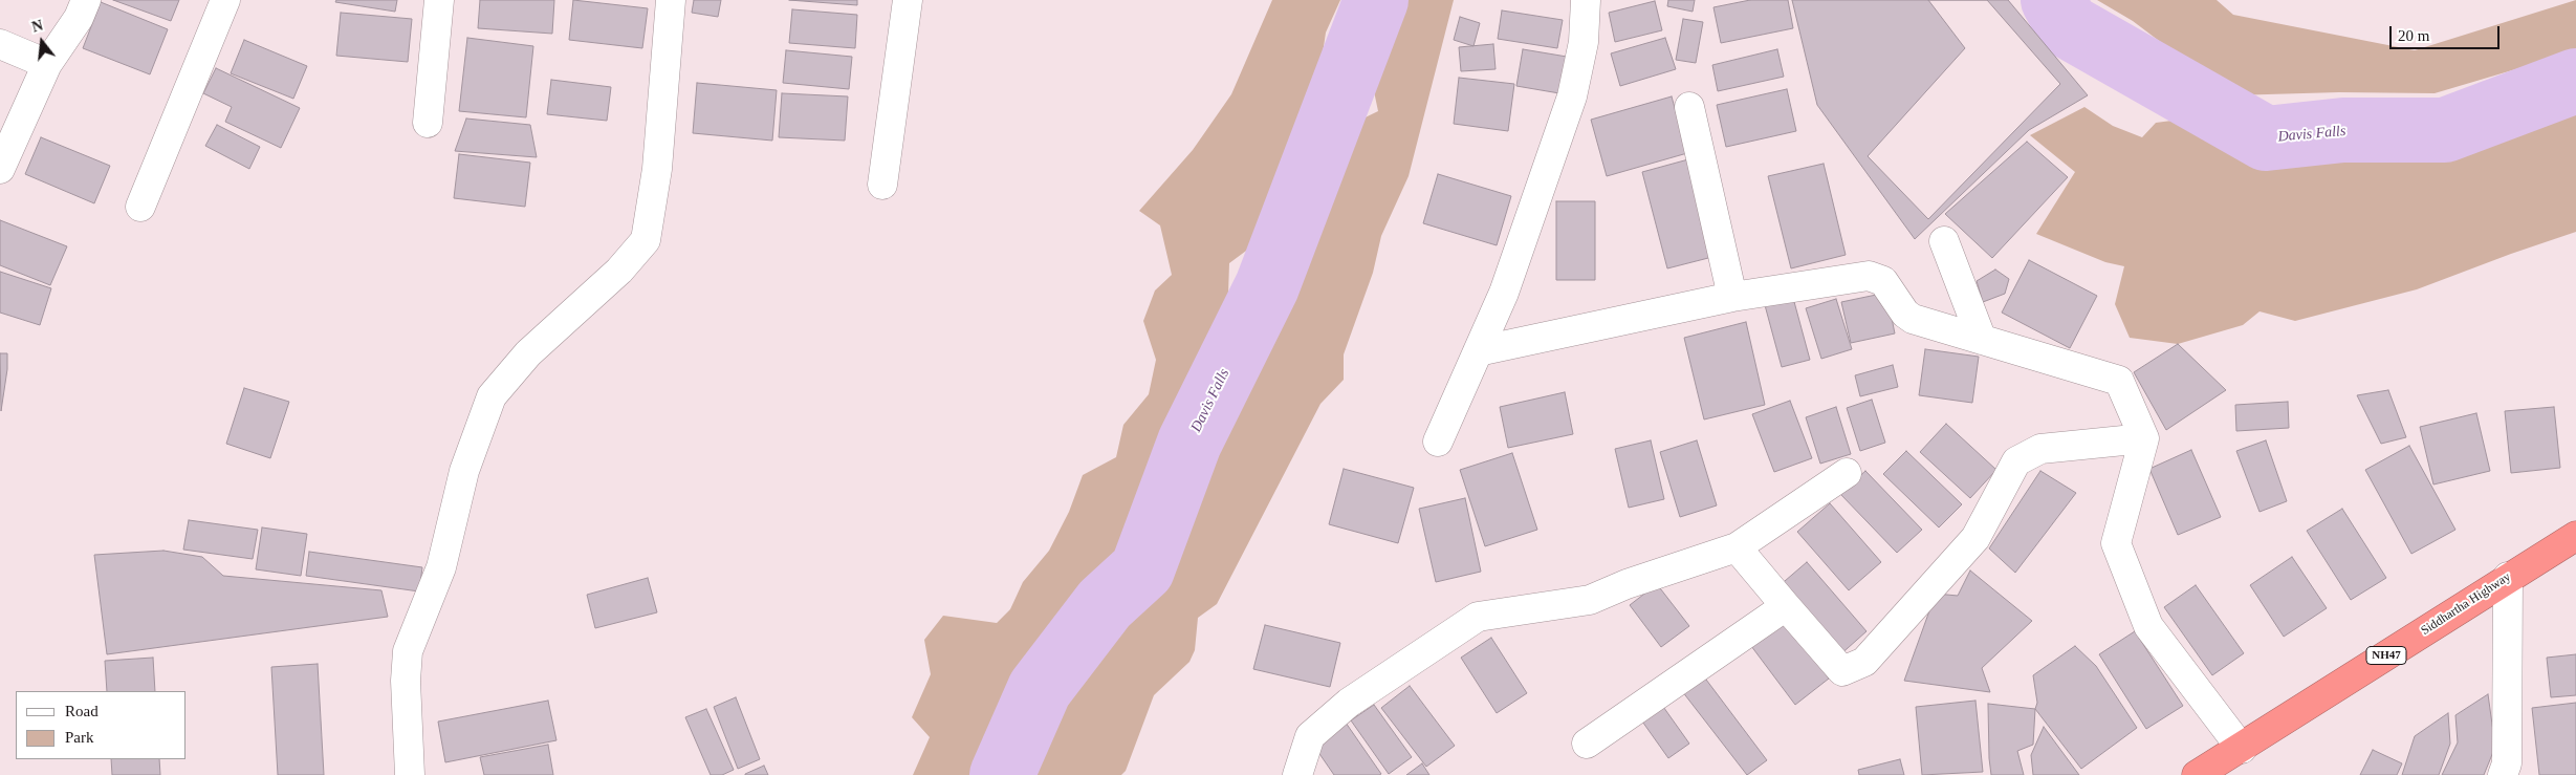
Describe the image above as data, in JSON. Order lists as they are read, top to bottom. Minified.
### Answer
{"streets":{"highway":["Siddhartha Highway","NH47"]},"water":["Davis Falls"],"legend":["Road","Park"],"scale_bar":"20 m","north":"top"}
